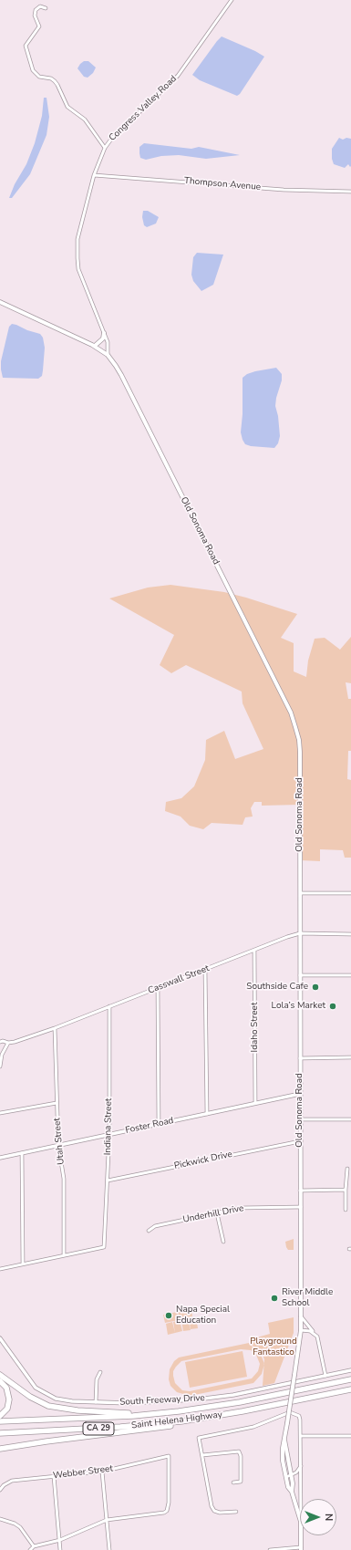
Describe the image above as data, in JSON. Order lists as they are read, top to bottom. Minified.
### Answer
{"streets":{"highway":["Saint Helena Highway","CA 29"],"main road":["Old Sonoma Road"],"street":["Congress Valley Road","Thompson Avenue","Casswall Street","Idaho Street","Foster Road","Indiana Street","Utah Street","Pickwick Drive","Underhill Drive","South Freeway Drive","Webber Street"]},"crossings":[["Congress Valley Road","Thompson Avenue"],["Congress Valley Road","Old Sonoma Road"],["Old Sonoma Road","Casswall Street"],["Old Sonoma Road","Foster Road"],["Old Sonoma Road","Pickwick Drive"],["Old Sonoma Road","Underhill Drive"],["Casswall Street","Idaho Street"],["Casswall Street","Indiana Street"],["Casswall Street","Utah Street"],["Idaho Street","Foster Road"],["Foster Road","Indiana Street"],["Foster Road","Utah Street"],["Indiana Street","Utah Street"],["Indiana Street","Pickwick Drive"]],"parks":["Playground Fantastico"],"places":["Southside Cafe","Lola’s Market","River Middle School","Napa Special Education"],"north":"right"}
